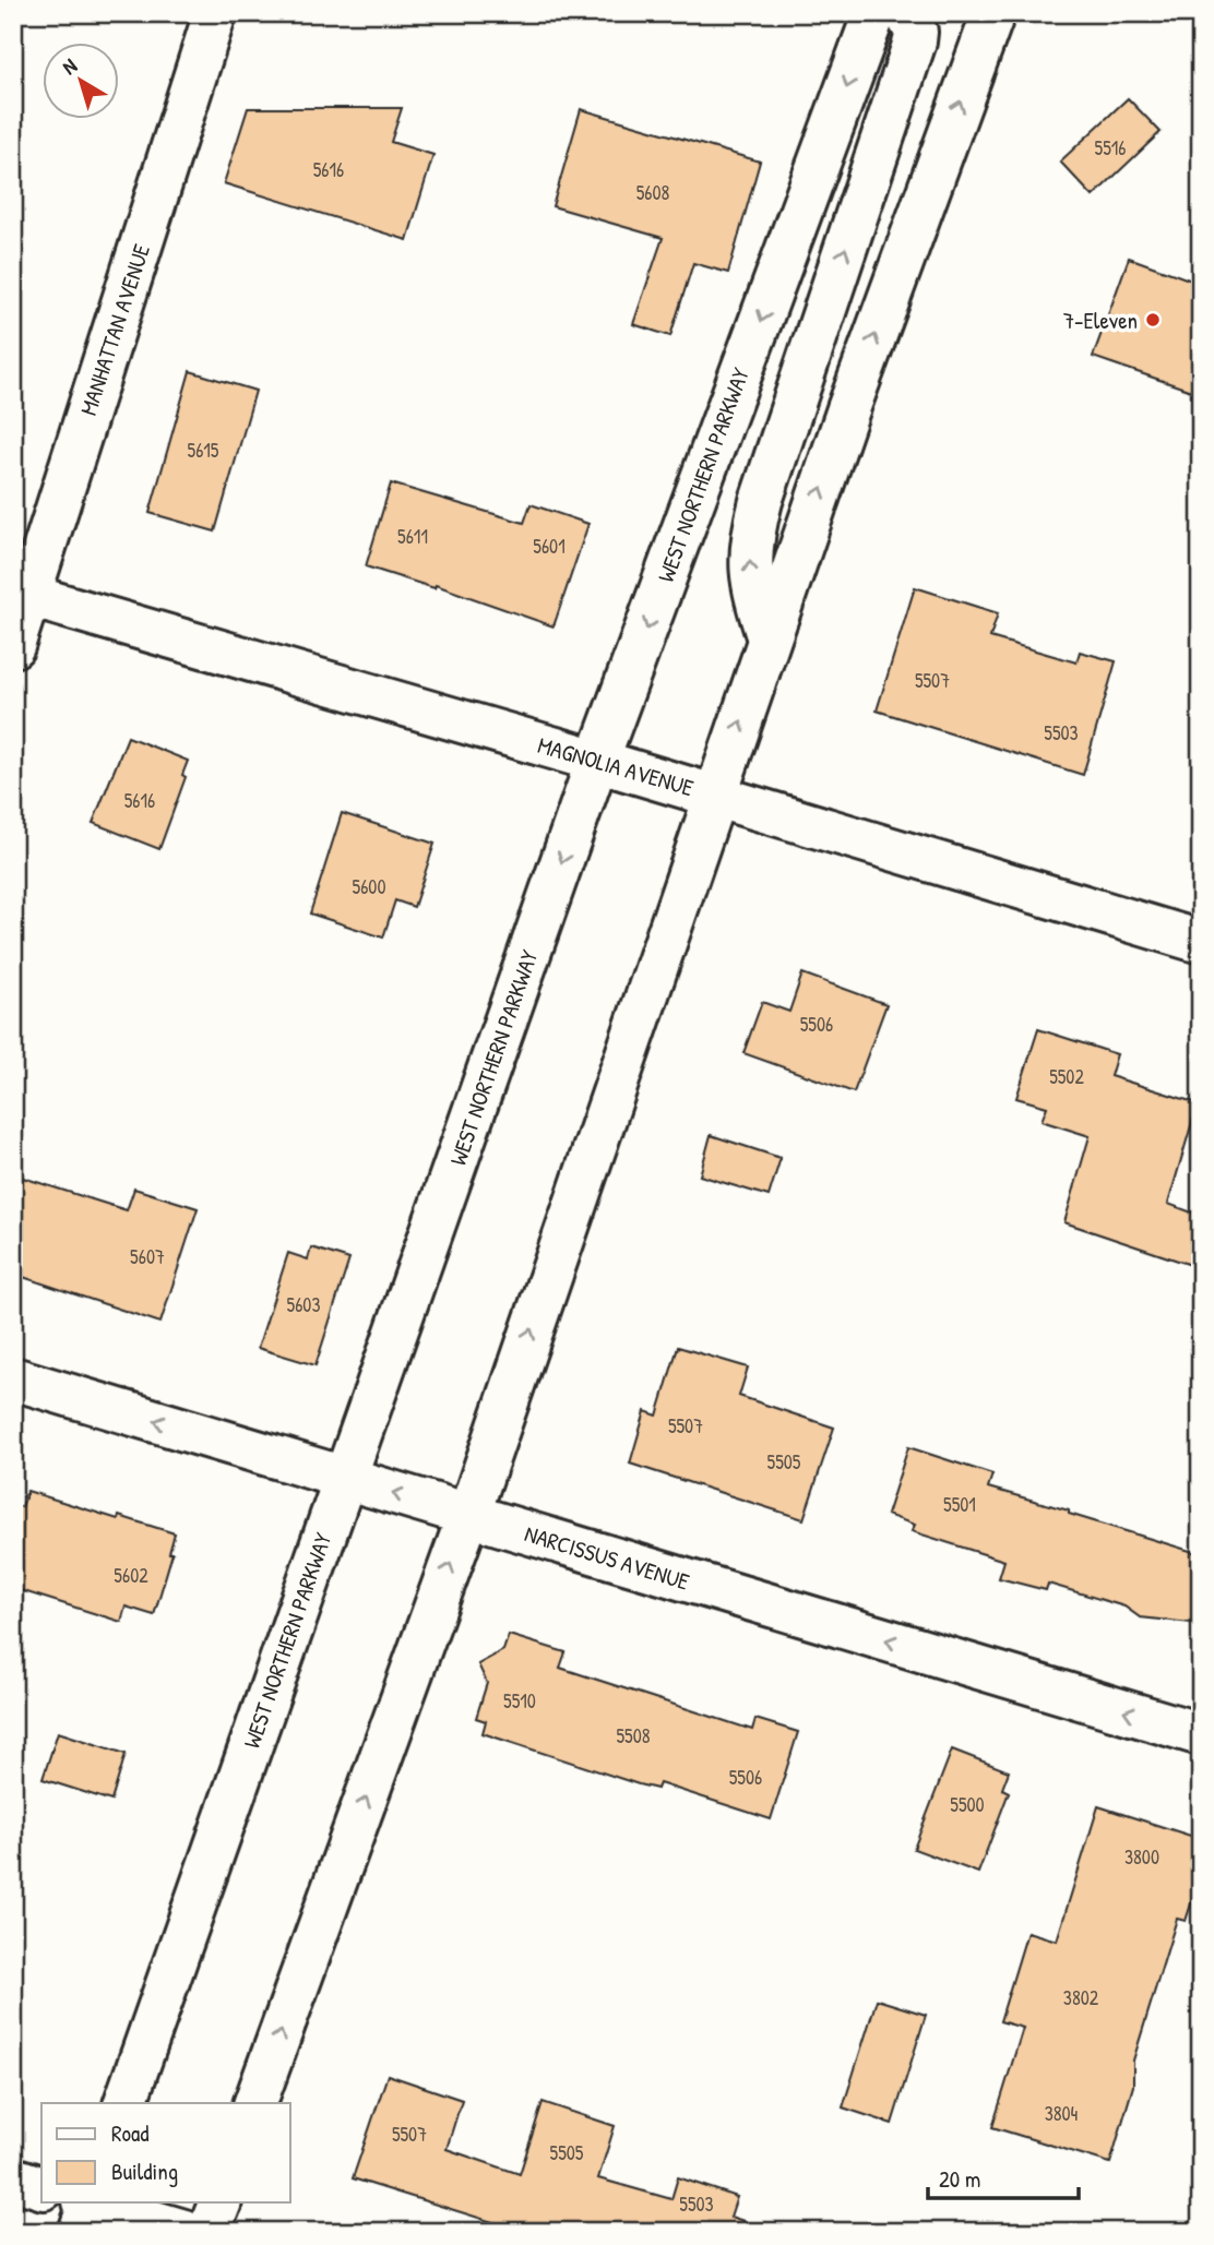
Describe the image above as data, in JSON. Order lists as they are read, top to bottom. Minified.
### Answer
{"streets":{"main road":["MANHATTAN AVENUE","WEST NORTHERN PARKWAY","MAGNOLIA AVENUE","NARCISSUS AVENUE"]},"crossings":[["MANHATTAN AVENUE","MAGNOLIA AVENUE"],["WEST NORTHERN PARKWAY","MAGNOLIA AVENUE"],["WEST NORTHERN PARKWAY","NARCISSUS AVENUE"]],"one_way":["NARCISSUS AVENUE"],"places":["7-Eleven"],"house_numbers":["5516","5616","5608","5615","5611","5601","5507","5503","5616","5600","5506","5502","5607","5603","5507","5505","5501","5602","5510","5508","5506","5500","3800","3802","3804","5507","5505","5503"],"legend":["Road","Building"],"scale_bar":"20 m","north":"top left"}
